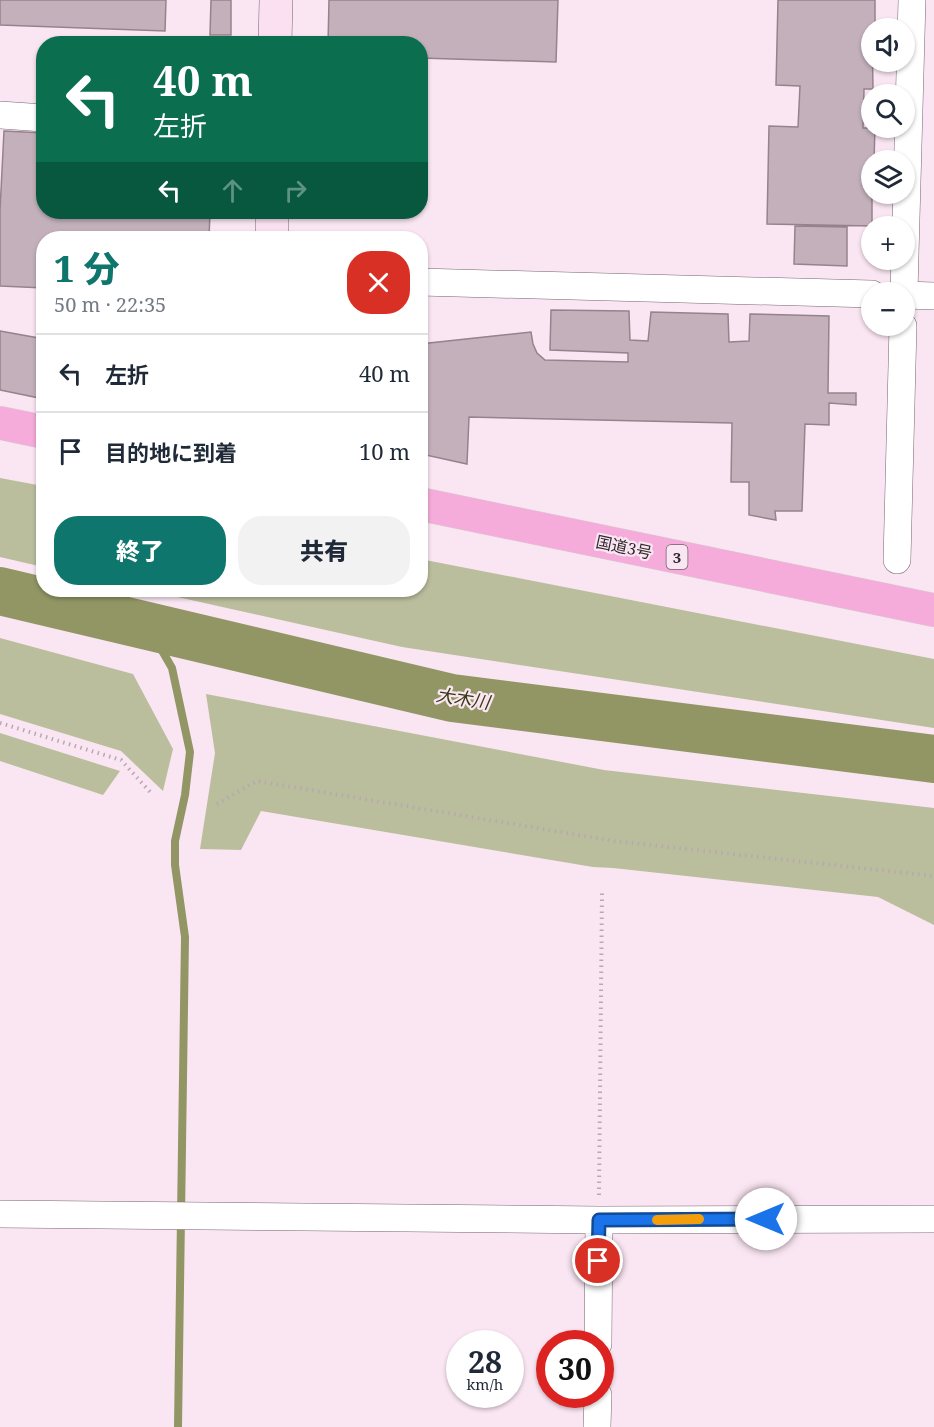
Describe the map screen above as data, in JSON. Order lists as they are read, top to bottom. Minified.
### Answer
{"streets":{"highway":["国道3号","3"]},"water":["大木川"],"page":{"map_buttons":["+","−"],"turn":["40 m","左折"],"heading":["1 分","50 m · 22:35"],"list":[{"name":"左折","value":"40 m"},{"name":"目的地に到着","value":"10 m"}],"buttons":["終了","共有"],"speed":"28 km/h","limit":"30"}}
